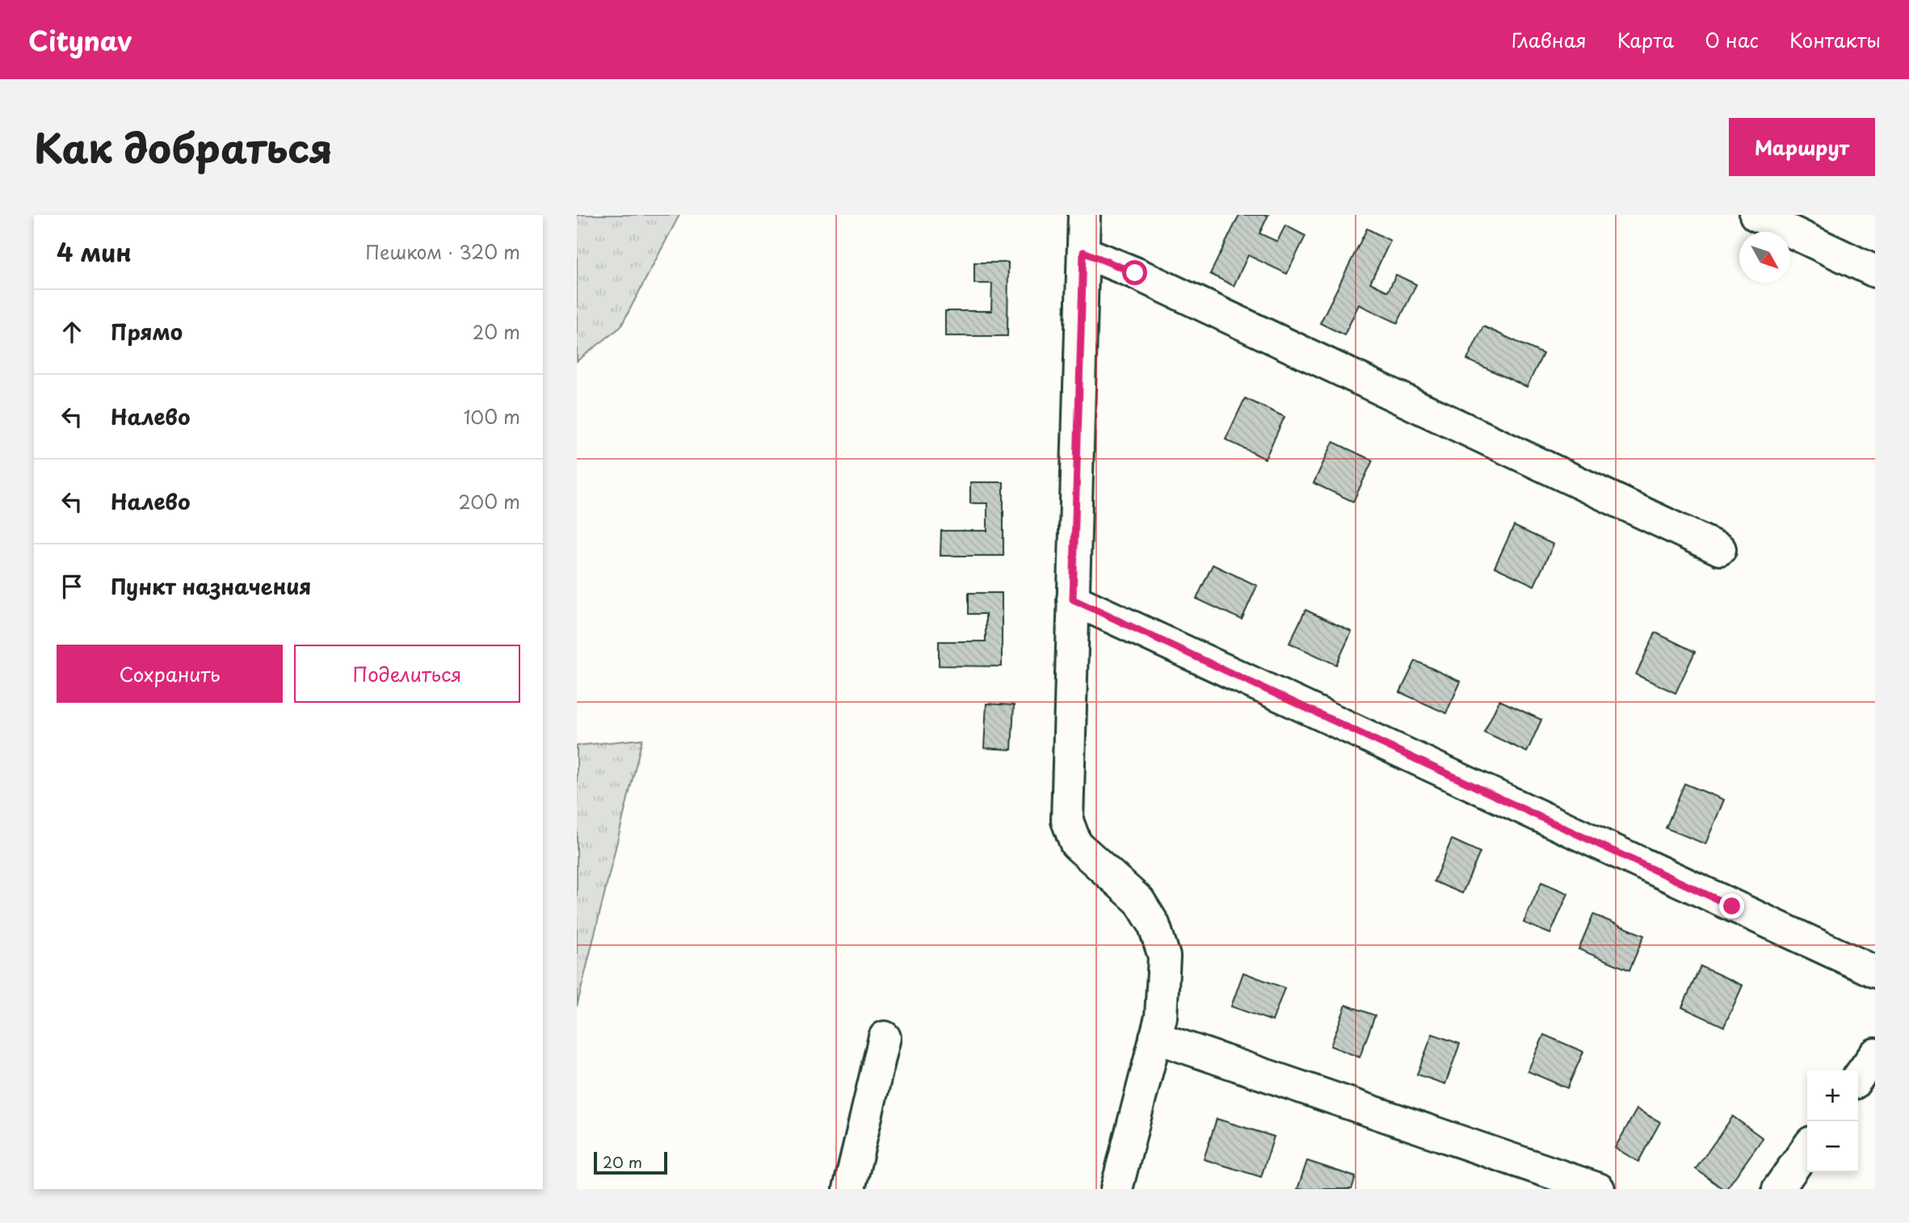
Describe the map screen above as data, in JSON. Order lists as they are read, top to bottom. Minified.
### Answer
{"scale_bar":"20 m","north":"bottom right","page":{"header":"Citynav","nav":["Главная","Карта","О нас","Контакты"],"title":"Как добраться","buttons":["Маршрут",["Сохранить","Поделиться"]],"heading":["4 мин","Пешком · 320 m"],"list":[["Прямо","20 m"],["Налево","100 m"],["Налево","200 m"],"Пункт назначения"],"map_buttons":["+","−"],"scale":"20 m"}}
